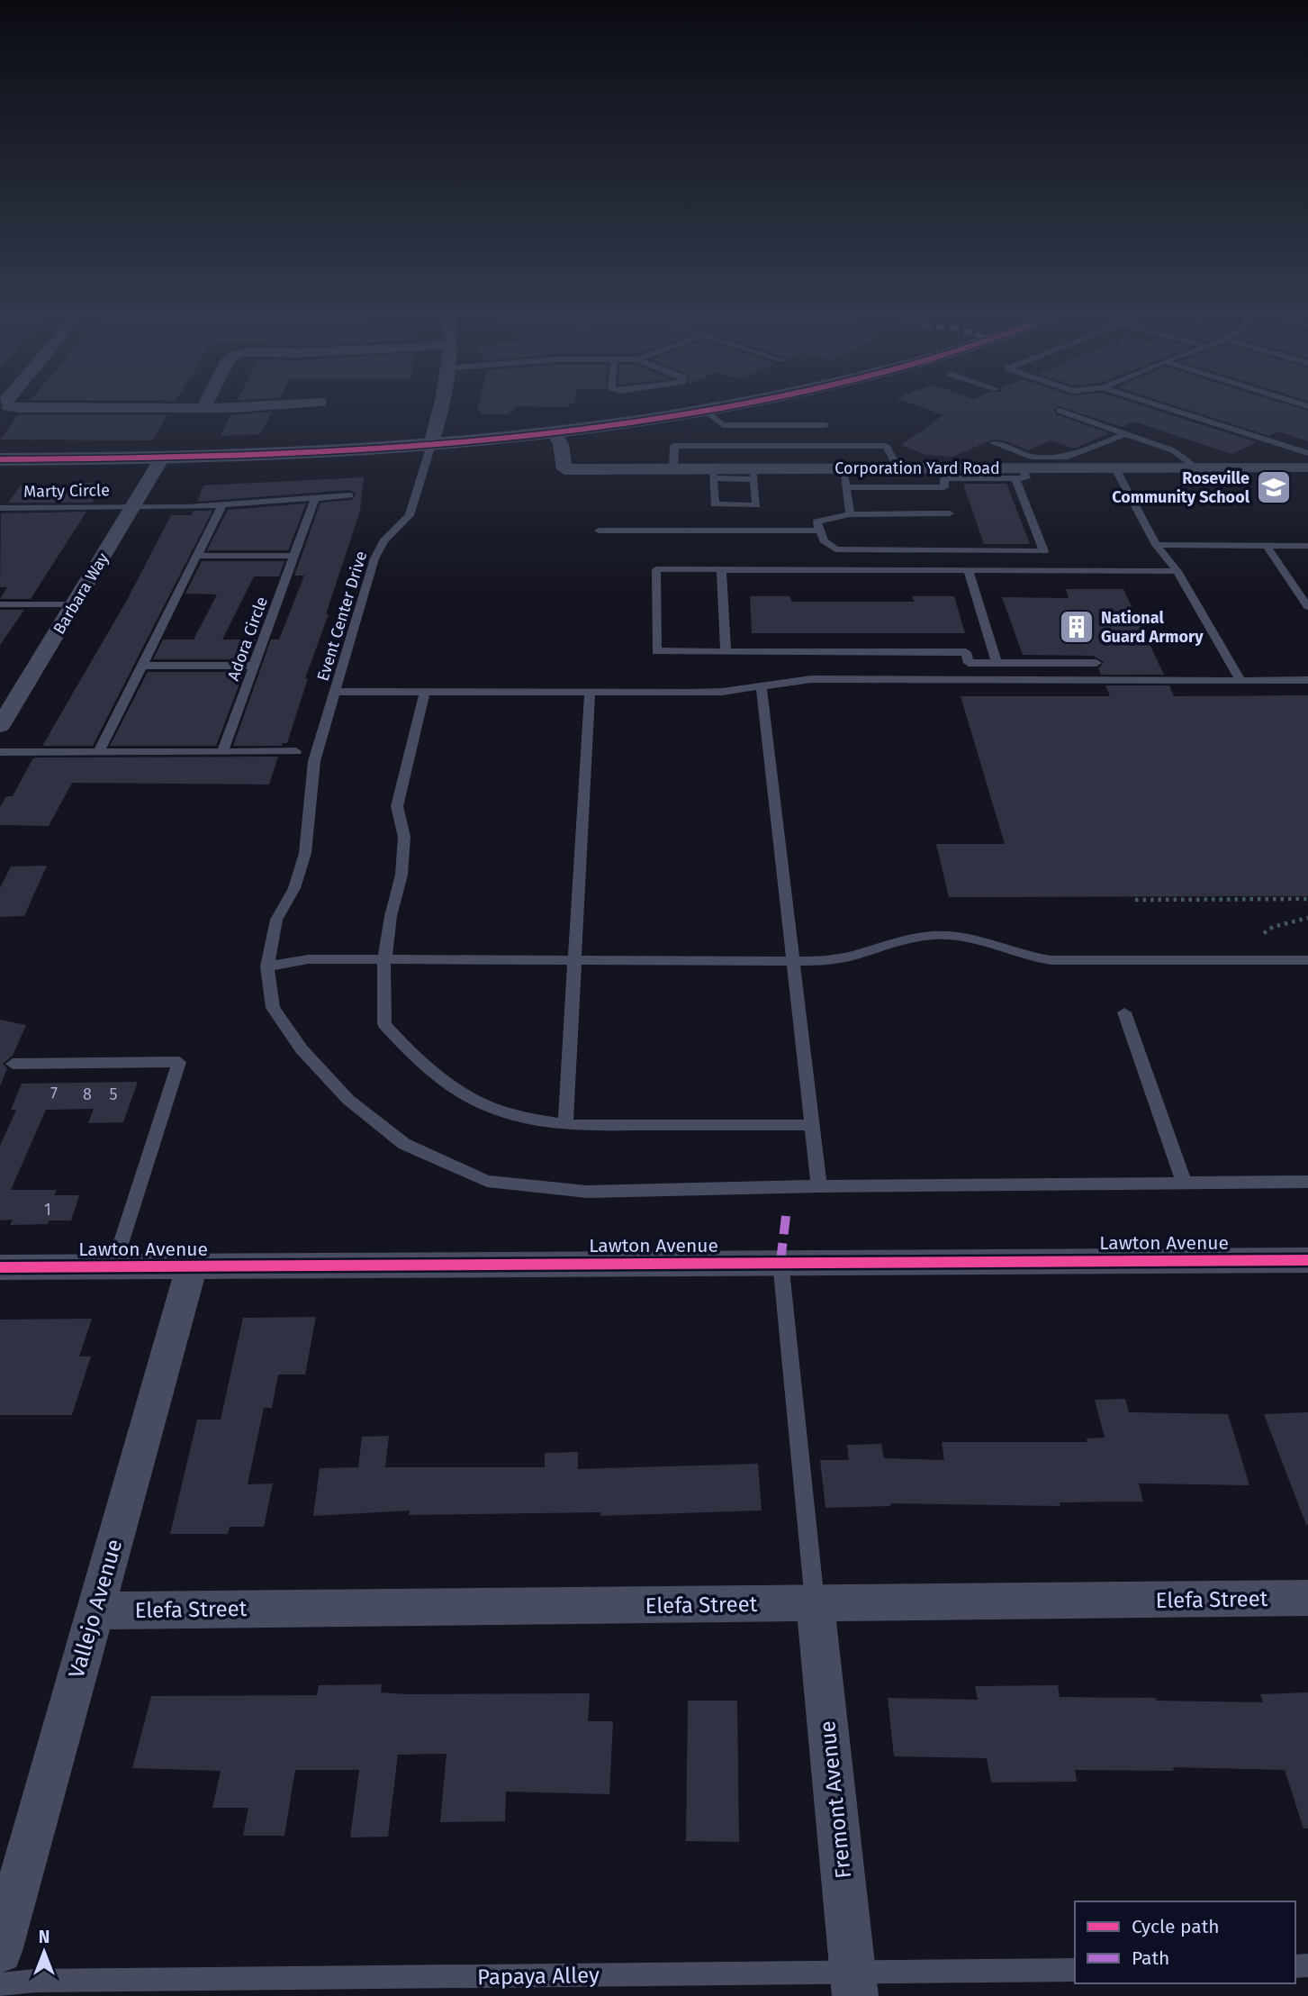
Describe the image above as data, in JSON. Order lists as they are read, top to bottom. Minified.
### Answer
{"streets":{"street":["Corporation Yard Road","Barbara Way","Lawton Avenue","Elefa Street","Vallejo Avenue","Fremont Avenue"],"lane":["Marty Circle","Event Center Drive","Adora Circle","Papaya Alley"]},"crossings":[["Marty Circle","Barbara Way"],["Lawton Avenue","Vallejo Avenue"],["Elefa Street","Vallejo Avenue"],["Elefa Street","Fremont Avenue"],["Fremont Avenue","Papaya Alley"]],"places":{"school or university":["Roseville Community School"],"building":["National Guard Armory"]},"house_numbers":["7","8","5","1"],"legend":["Cycle path","Path"],"north":"top"}
